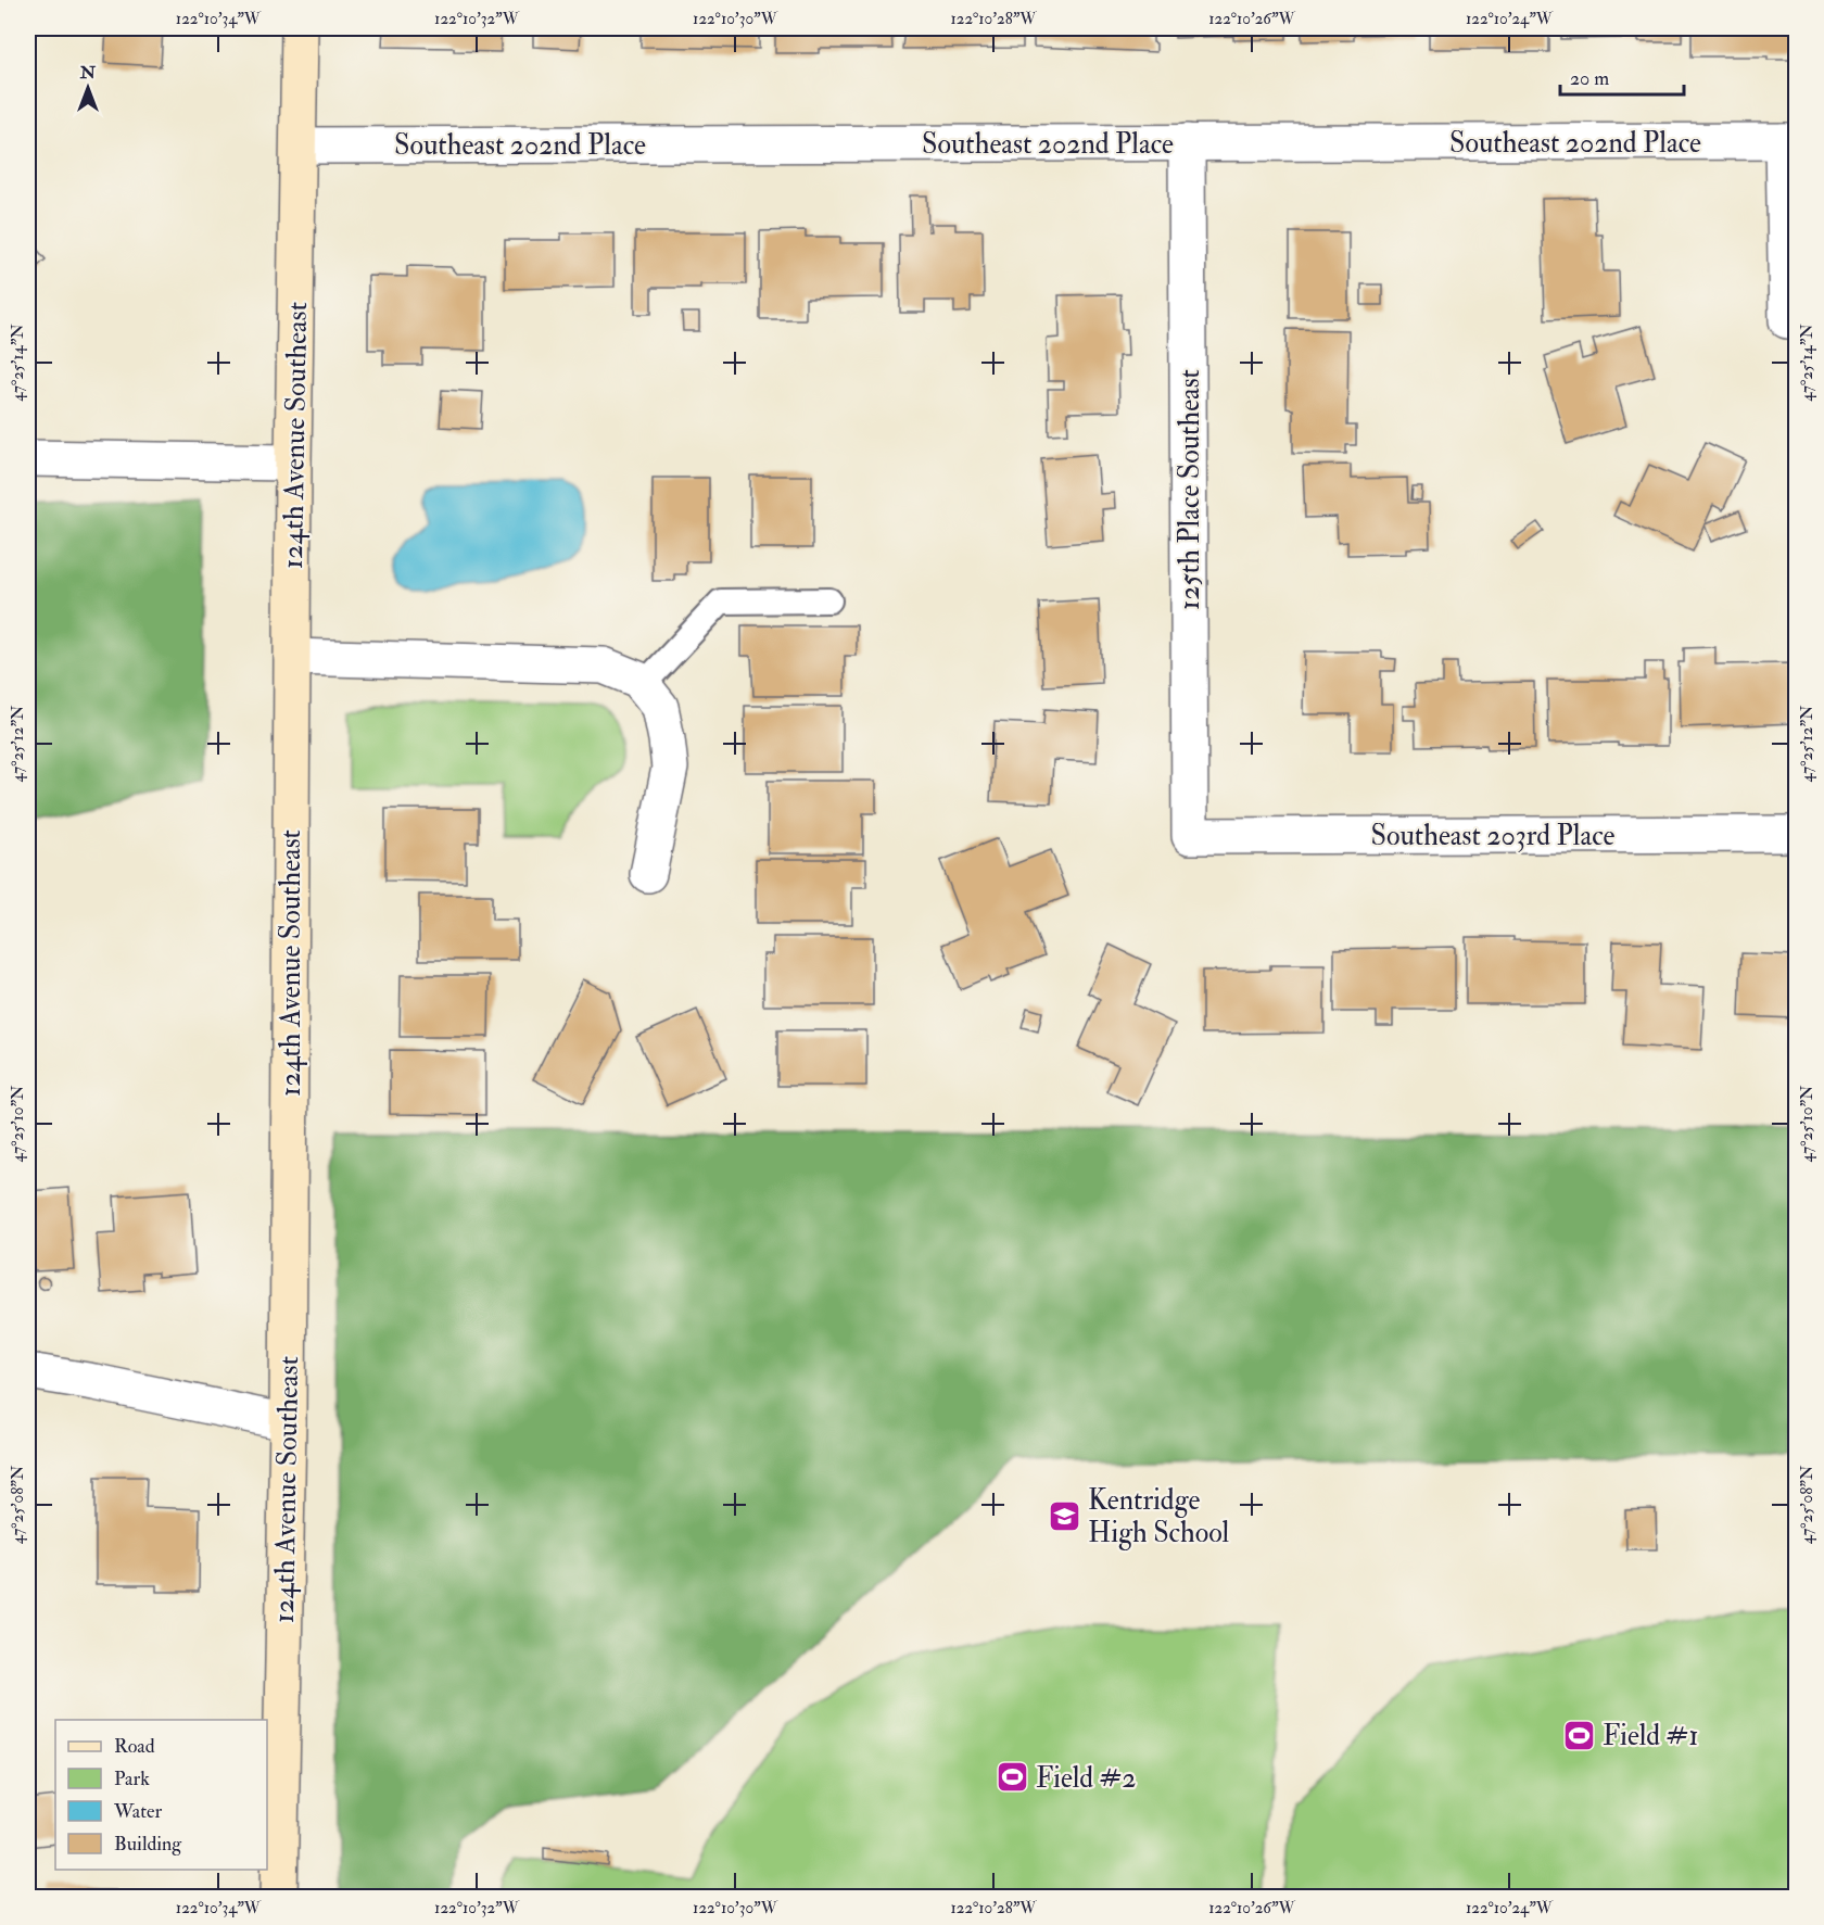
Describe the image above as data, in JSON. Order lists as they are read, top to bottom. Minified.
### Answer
{"streets":{"street":["Southeast 202nd Place","124th Avenue Southeast","125th Place Southeast","Southeast 203rd Place"]},"crossings":[["Southeast 202nd Place","124th Avenue Southeast"],["Southeast 202nd Place","125th Place Southeast"],["125th Place Southeast","Southeast 203rd Place"]],"places":{"school or university":["Kentridge High School"],"sports":["Field #1","Field #2"]},"legend":["Road","Park","Water","Building"],"scale_bar":"20 m","north":"top","coordinates":["122°10'34\"W","122°10'32\"W","122°10'30\"W","122°10'28\"W","122°10'26\"W","122°10'24\"W","47°25'14\"N","47°25'12\"N","47°25'10\"N","47°25'08\"N"]}
